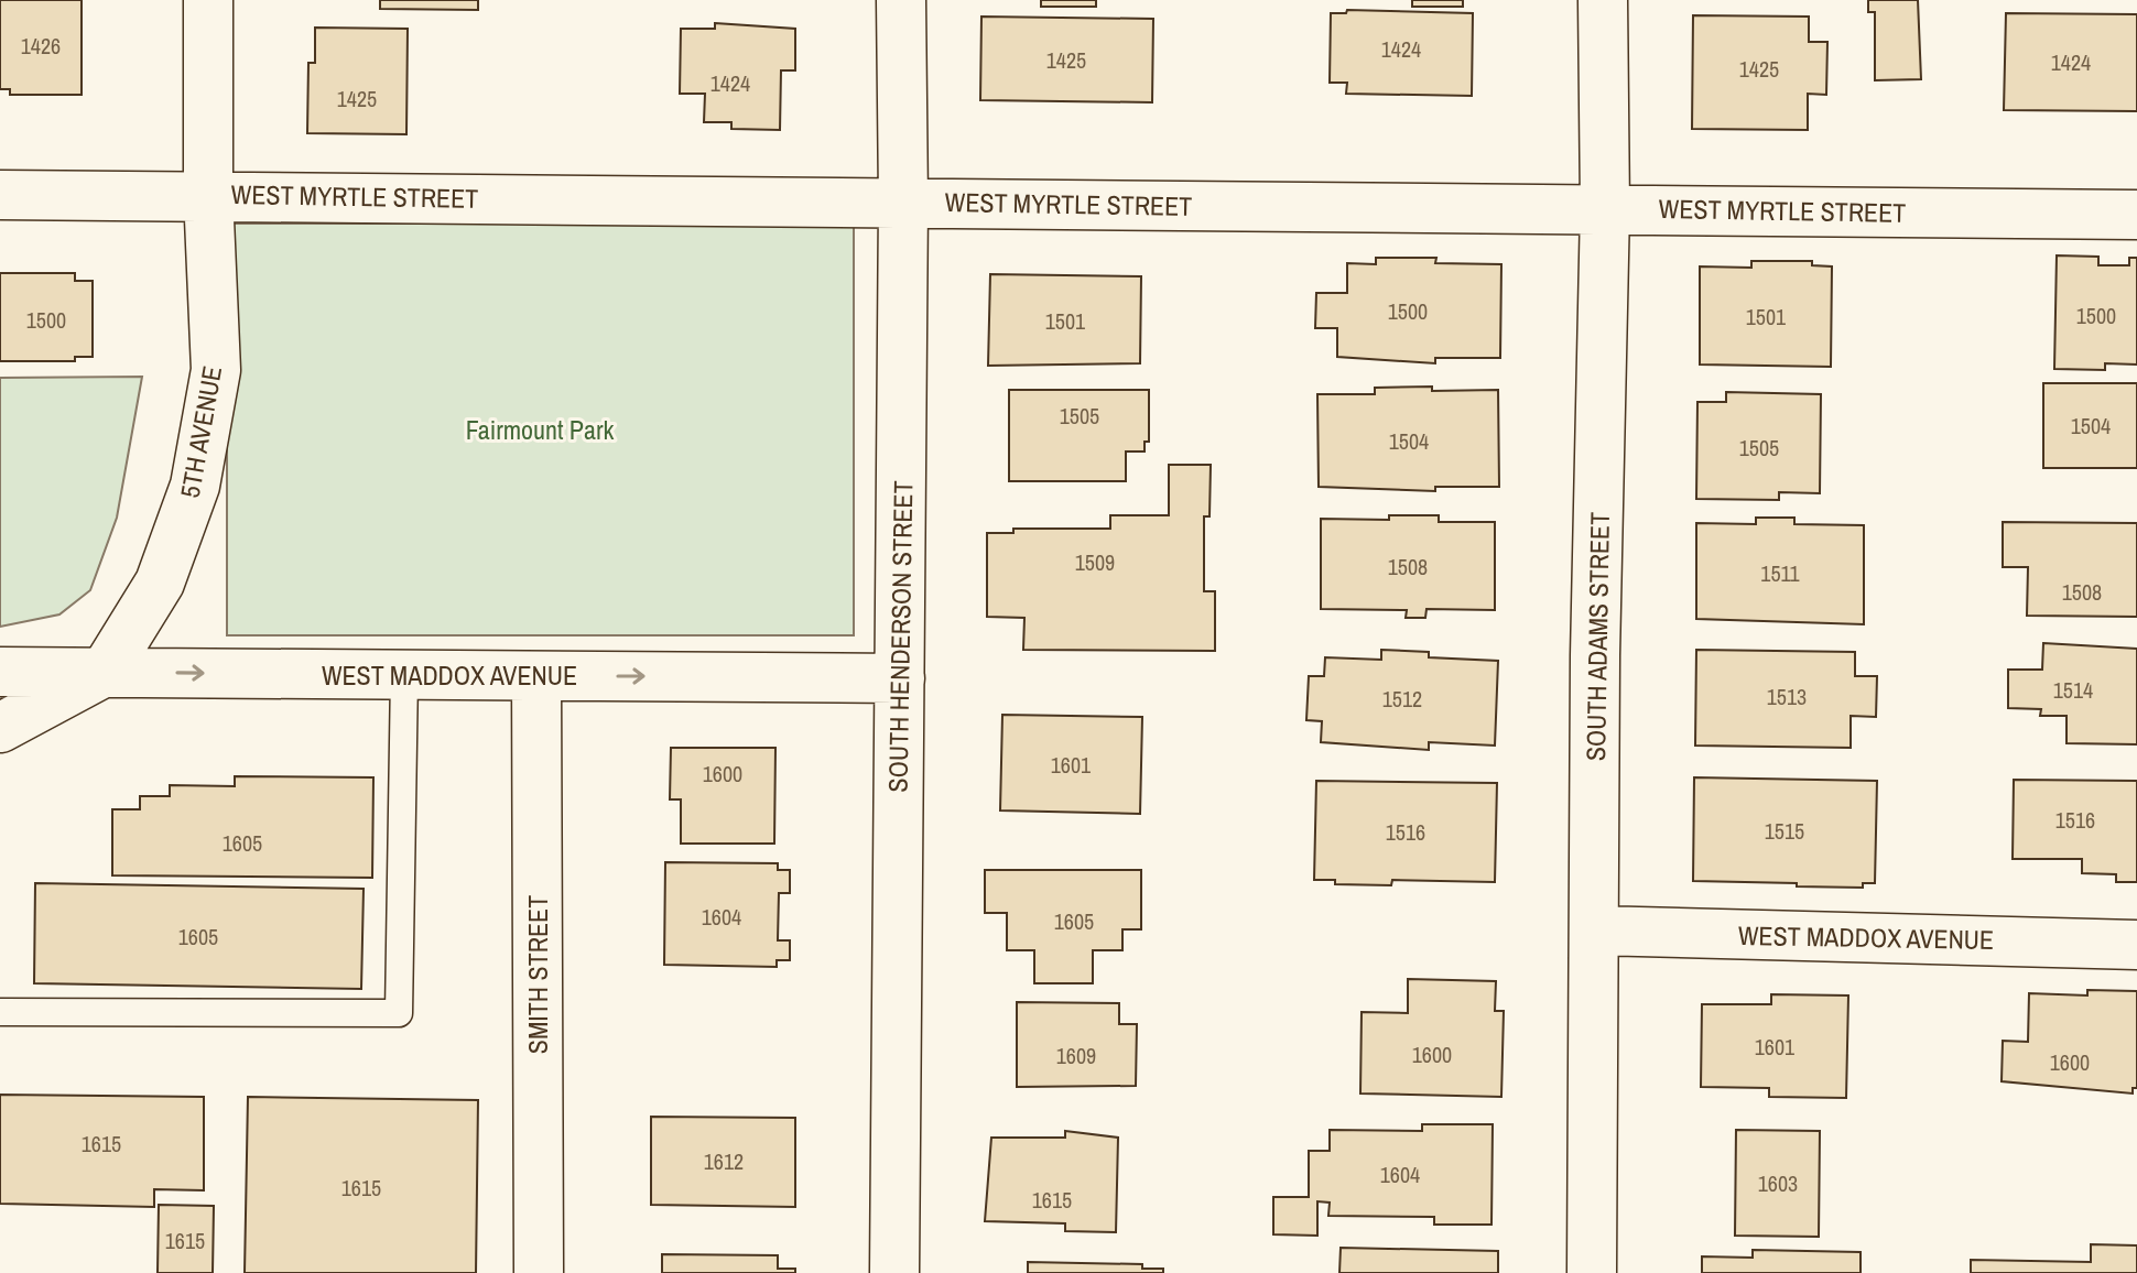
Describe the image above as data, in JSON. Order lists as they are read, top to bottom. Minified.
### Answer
{"streets":{"street":["WEST MYRTLE STREET","5TH AVENUE","SOUTH HENDERSON STREET","SOUTH ADAMS STREET","WEST MADDOX AVENUE","SMITH STREET"]},"crossings":[["WEST MYRTLE STREET","5TH AVENUE"],["WEST MYRTLE STREET","SOUTH HENDERSON STREET"],["WEST MYRTLE STREET","SOUTH ADAMS STREET"],["5TH AVENUE","WEST MADDOX AVENUE"],["SOUTH HENDERSON STREET","WEST MADDOX AVENUE"],["SOUTH ADAMS STREET","WEST MADDOX AVENUE"],["WEST MADDOX AVENUE","SMITH STREET"]],"one_way":["WEST MADDOX AVENUE"],"parks":["Fairmount Park"],"house_numbers":["1426","1424","1425","1424","1425","1424","1425","1500","1500","1501","1500","1501","1505","1504","1504","1505","1509","1508","1511","1508","1514","1513","1512","1601","1600","1516","1515","1516","1605","1604","1605","1605","1601","1600","1609","1600","1615","1612","1604","1603","1615","1615","1615"]}
